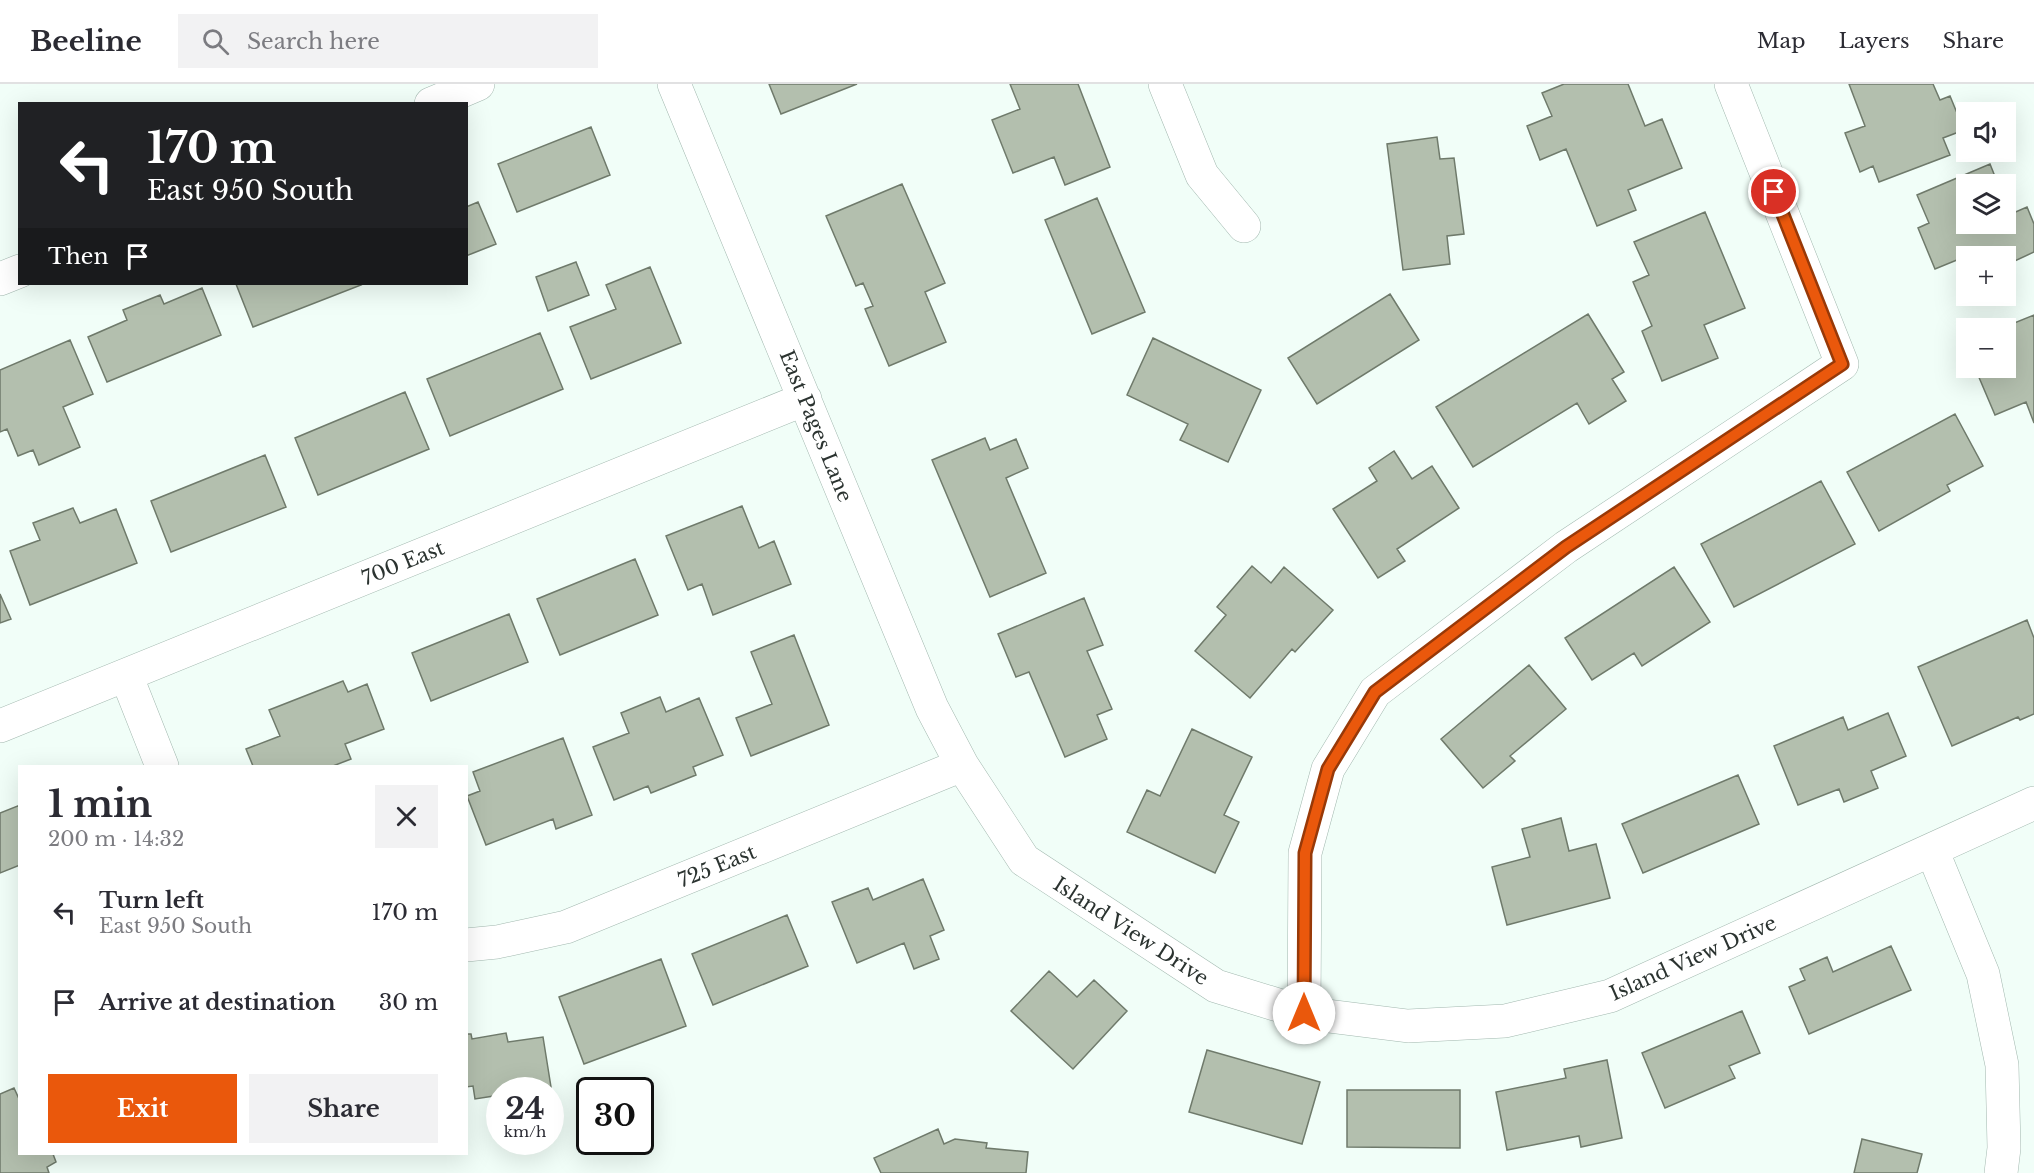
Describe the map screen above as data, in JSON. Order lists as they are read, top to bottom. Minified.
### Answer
{"streets":{"street":["East Pages Lane","700 East","725 East","Island View Drive"]},"crossings":[["East Pages Lane","700 East"],["East Pages Lane","725 East"],["East Pages Lane","Island View Drive"],["725 East","Island View Drive"]],"page":{"header":"Beeline","search":"Search here","nav":["Map","Layers","Share"],"map_buttons":["+","−"],"turn":["170 m","East 950 South"],"then":"Then","heading":["1 min","200 m · 14:32"],"list":[{"name":"Turn left","note":"East 950 South","value":"170 m"},{"name":"Arrive at destination","value":"30 m"}],"buttons":["Exit","Share"],"speed":"24 km/h","limit":"30"}}
